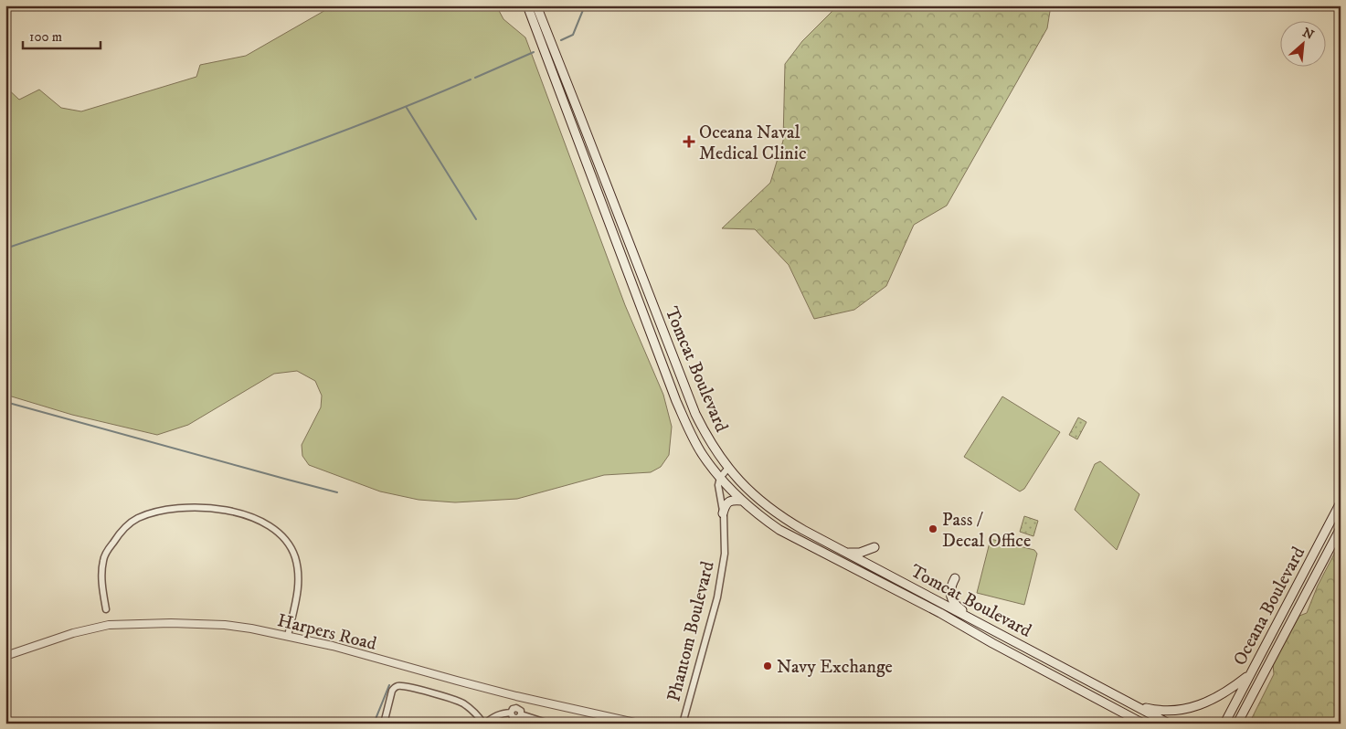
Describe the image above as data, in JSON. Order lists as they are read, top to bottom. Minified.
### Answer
{"streets":{"main road":["Tomcat Boulevard","Oceana Boulevard"],"street":["Harpers Road","Phantom Boulevard"]},"crossings":[["Tomcat Boulevard","Phantom Boulevard"]],"places":{"health":["Oceana Naval Medical Clinic"],"other":["Pass / Decal Office","Navy Exchange"]},"scale_bar":"100 m","north":"top right"}
